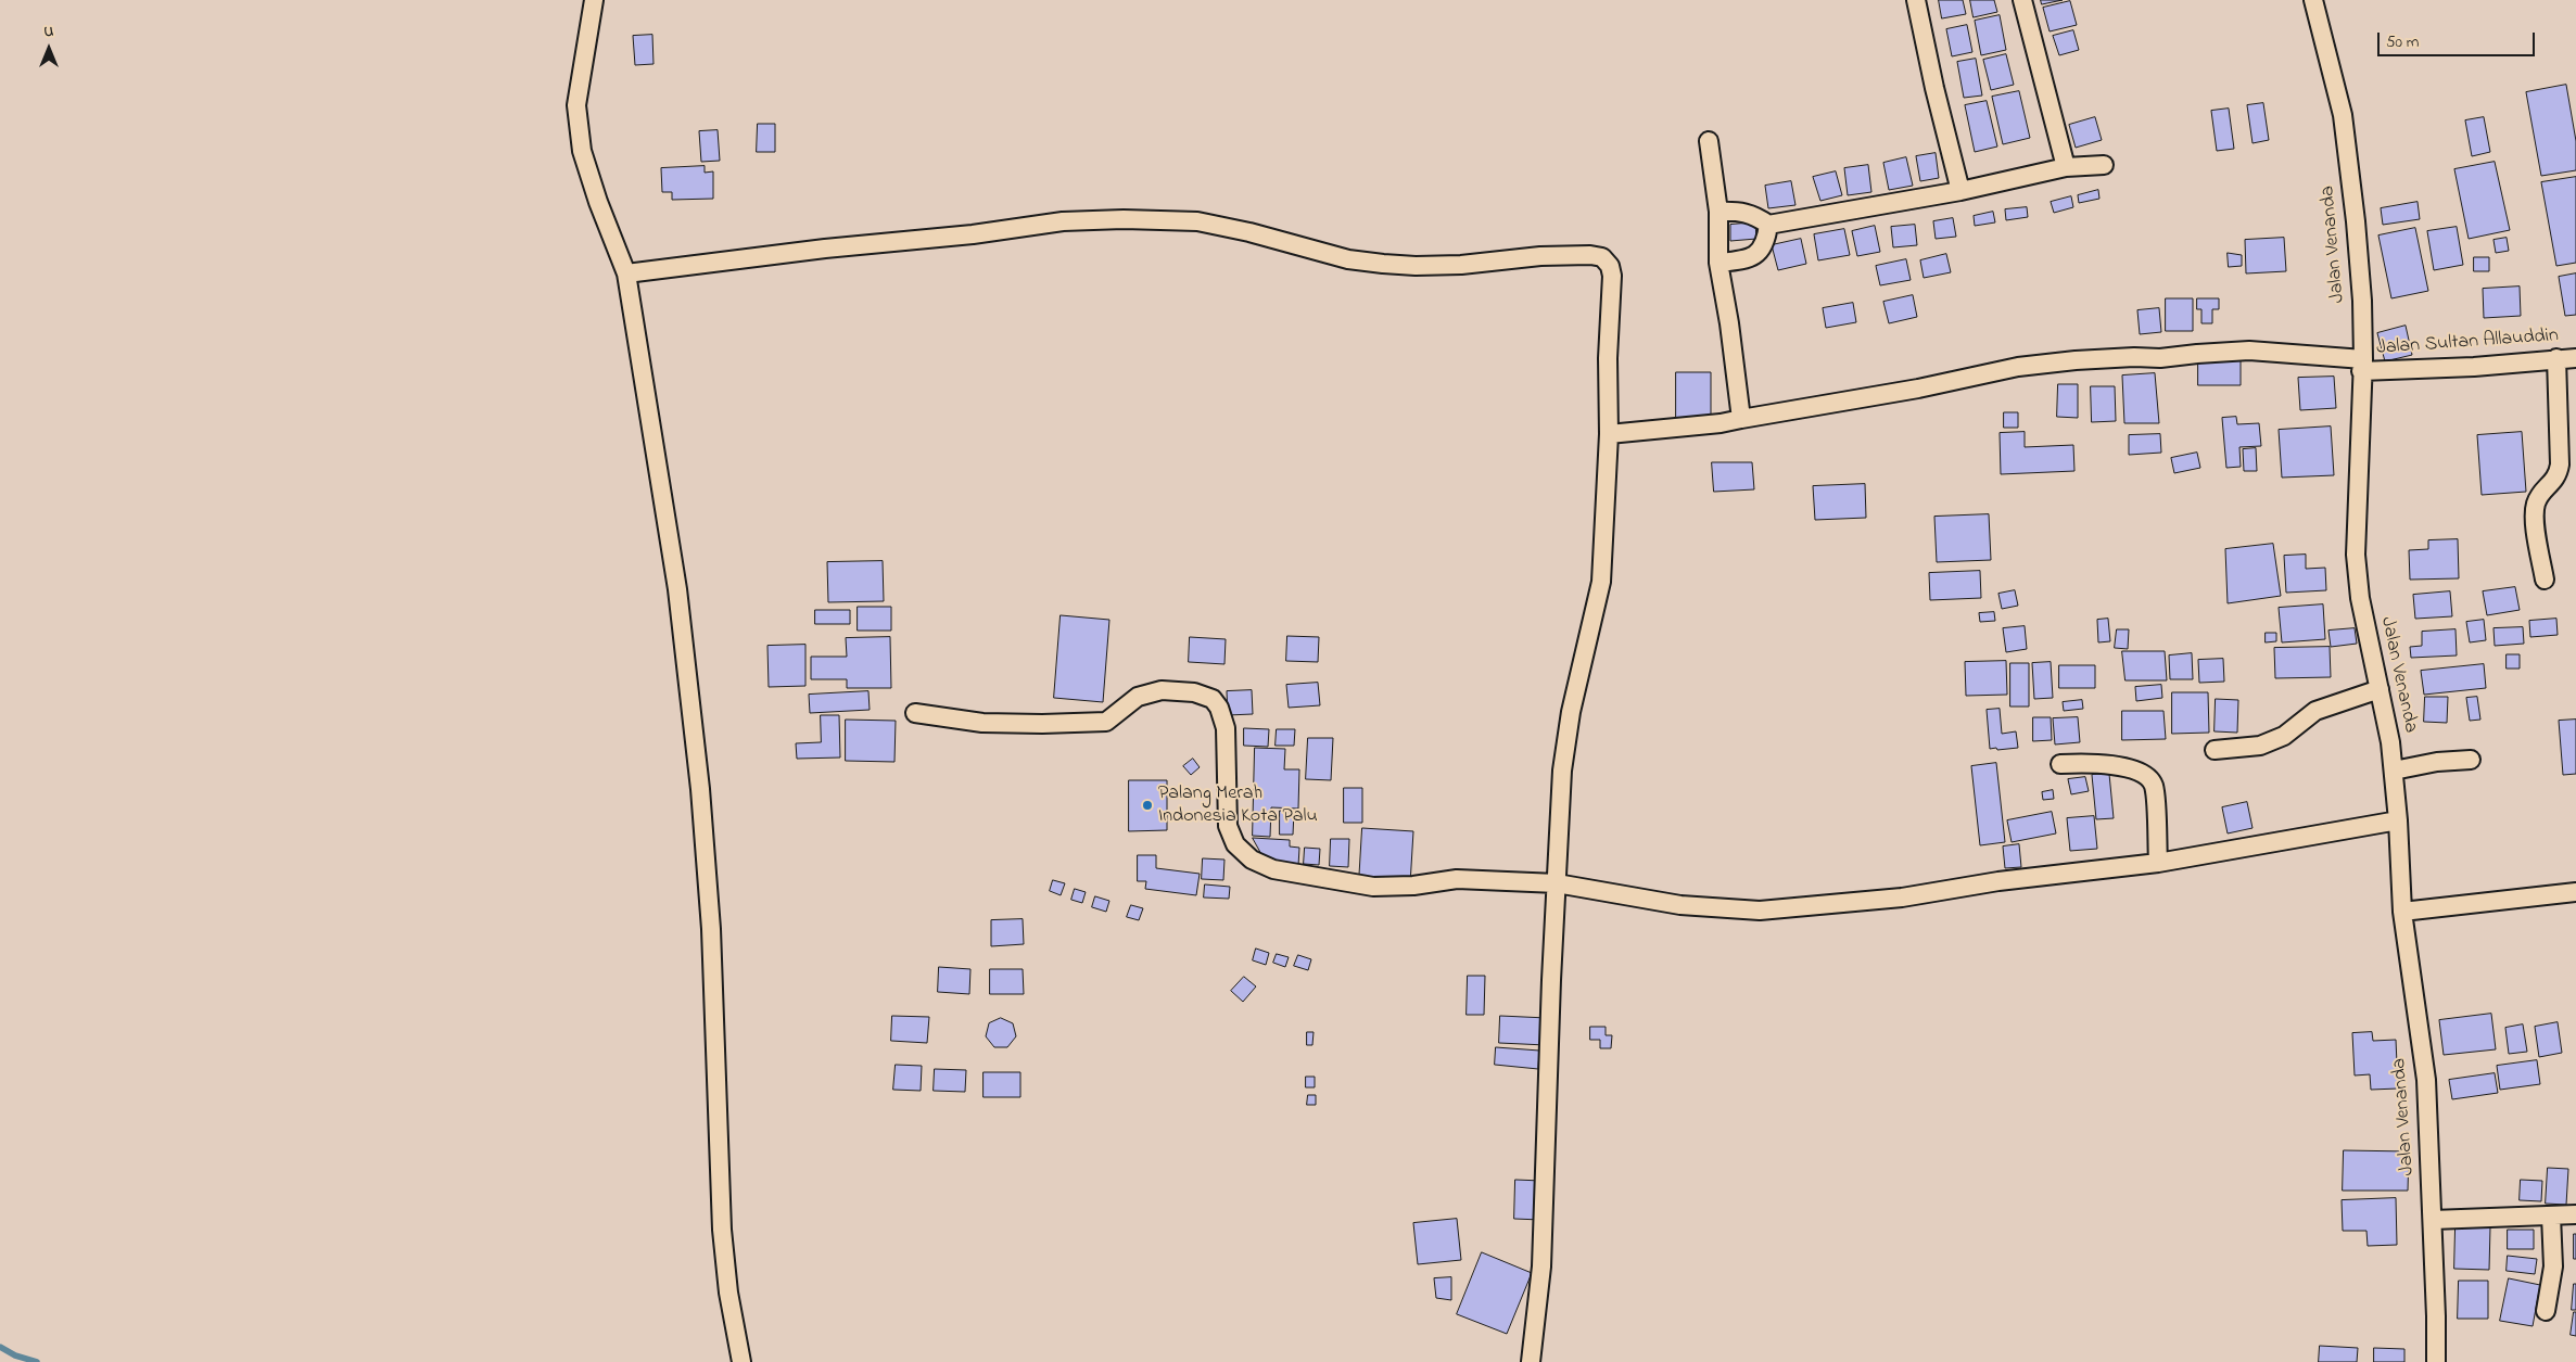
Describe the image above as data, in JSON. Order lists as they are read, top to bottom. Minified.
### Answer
{"streets":{"street":["Jalan Venanda","Jalan Sultan Allauddin"]},"crossings":[["Jalan Venanda","Jalan Sultan Allauddin"]],"places":["Palang Merah Indonesia Kota Palu"],"scale_bar":"50 m","north":"top"}
